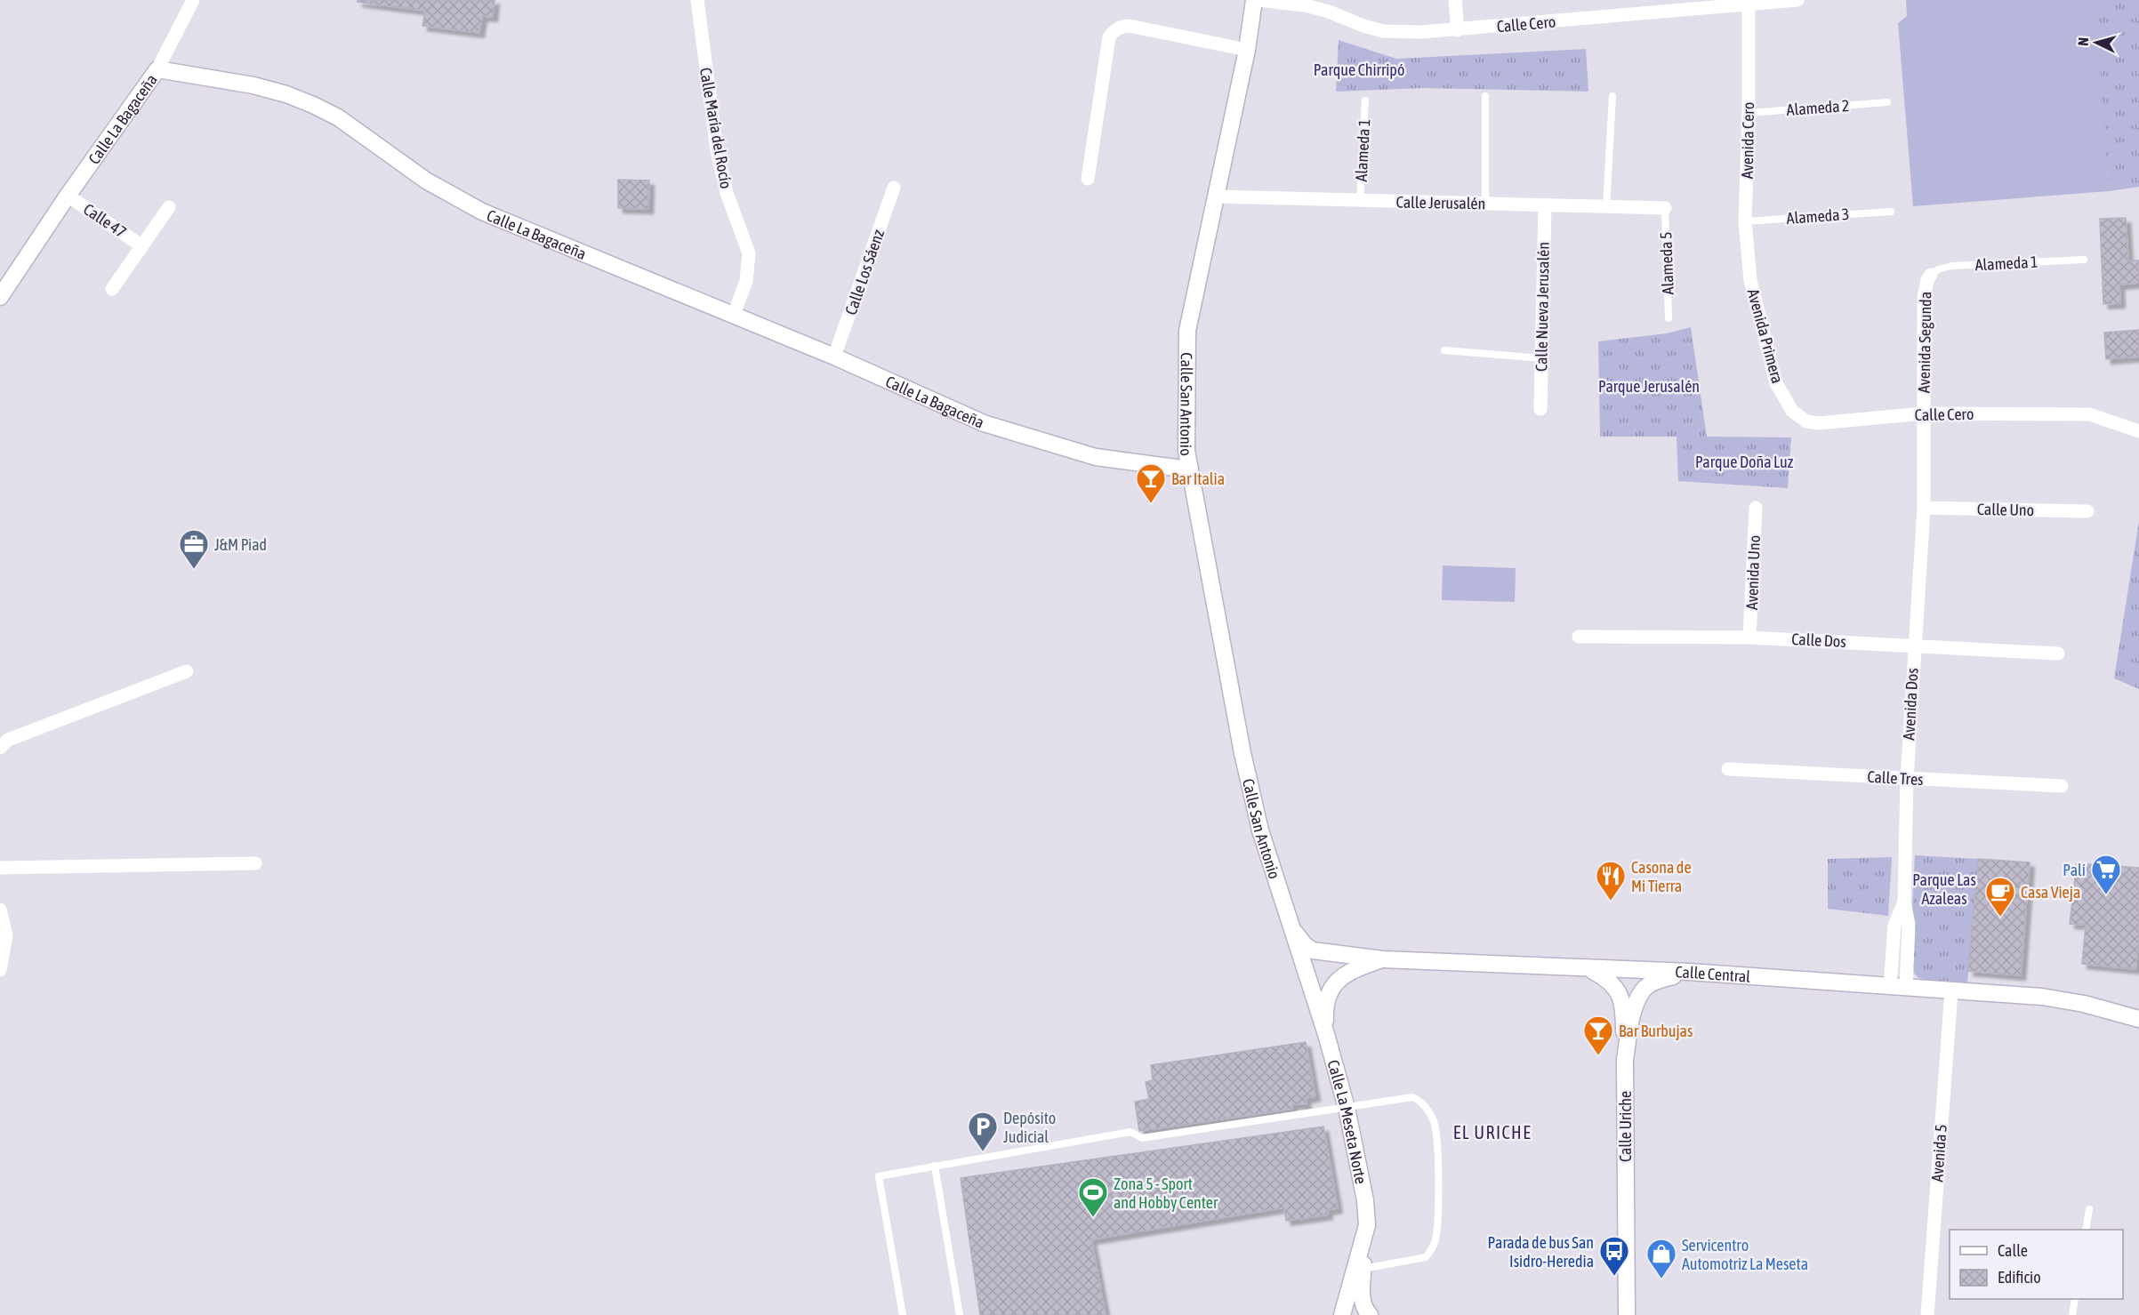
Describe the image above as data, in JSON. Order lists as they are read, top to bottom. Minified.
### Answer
{"streets":{"main road":["Calle La Bagaceña","Calle San Antonio","Calle Central","Calle La Meseta Norte","Calle Uriche"],"street":["Calle Cero","Calle María del Rocío","Avenida Cero","Calle Jerusalén","Calle 47","Calle Los Sáenz","Calle Nueva Jerusalén","Avenida Primera","Avenida Segunda","Calle Uno","Avenida Uno","Calle Dos","Avenida Dos","Calle Tres","Avenida 5"],"lane":["Alameda 2","Alameda 1","Alameda 3","Alameda 5"]},"crossings":[["Calle Cero","Avenida Cero"],["Calle Cero","Avenida Primera"],["Calle Cero","Avenida Segunda"],["Alameda 2","Avenida Cero"],["Calle La Bagaceña","Calle María del Rocío"],["Calle La Bagaceña","Calle 47"],["Calle La Bagaceña","Calle Los Sáenz"],["Calle La Bagaceña","Calle San Antonio"],["Avenida Cero","Alameda 3"],["Avenida Cero","Avenida Primera"],["Alameda 1","Calle Jerusalén"],["Alameda 1","Avenida Segunda"],["Calle Jerusalén","Alameda 5"],["Calle Jerusalén","Calle Nueva Jerusalén"],["Calle Jerusalén","Calle San Antonio"],["Avenida Segunda","Calle Uno"],["Avenida Segunda","Avenida Dos"],["Calle San Antonio","Calle Central"],["Calle San Antonio","Calle La Meseta Norte"],["Calle Uno","Avenida Dos"],["Avenida Uno","Calle Dos"],["Calle Dos","Avenida Dos"],["Avenida Dos","Calle Tres"],["Avenida Dos","Calle Central"],["Calle Central","Calle La Meseta Norte"],["Calle Central","Calle Uriche"],["Calle Central","Avenida 5"]],"districts":["EL URICHE"],"parks":["Parque Chirripó","Parque Jerusalén","Parque Doña Luz","Parque Las Azaleas"],"places":{"bar":["Bar Italia","Bar Burbujas"],"office":["J&M Piad"],"supermarket":["Palí"],"restaurant":["Casona de Mi Tierra"],"cafe":["Casa Vieja"],"parking":["Depósito Judicial"],"sports":["Zona 5 - Sport and Hobby Center"],"bus stop":["Parada de bus San Isidro-Heredia"],"shop":["Servicentro Automotriz La Meseta"]},"legend":["Calle","Edificio"],"north":"left"}
